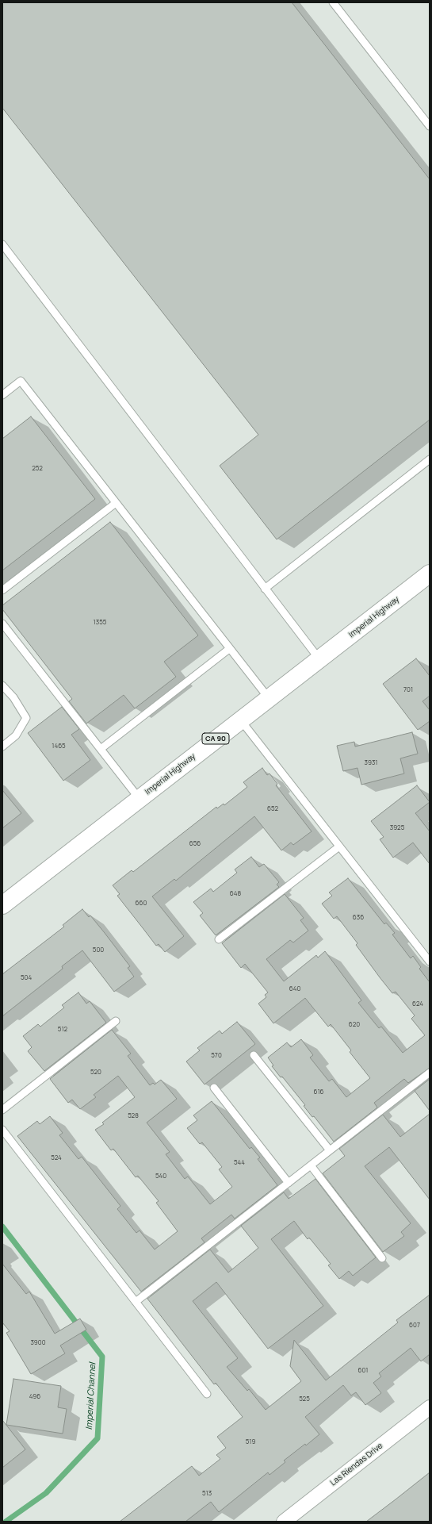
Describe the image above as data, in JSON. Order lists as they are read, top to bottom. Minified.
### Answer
{"streets":{"main road":["Imperial Highway","CA 90"],"street":["Las Riendas Drive"]},"water":["Imperial Channel"],"house_numbers":["252","1355","701","1465","3931","652","3925","656","648","660","636","500","504","640","624","620","512","570","520","616","528","524","544","540","607","3900","601","496","525","519","513"]}
